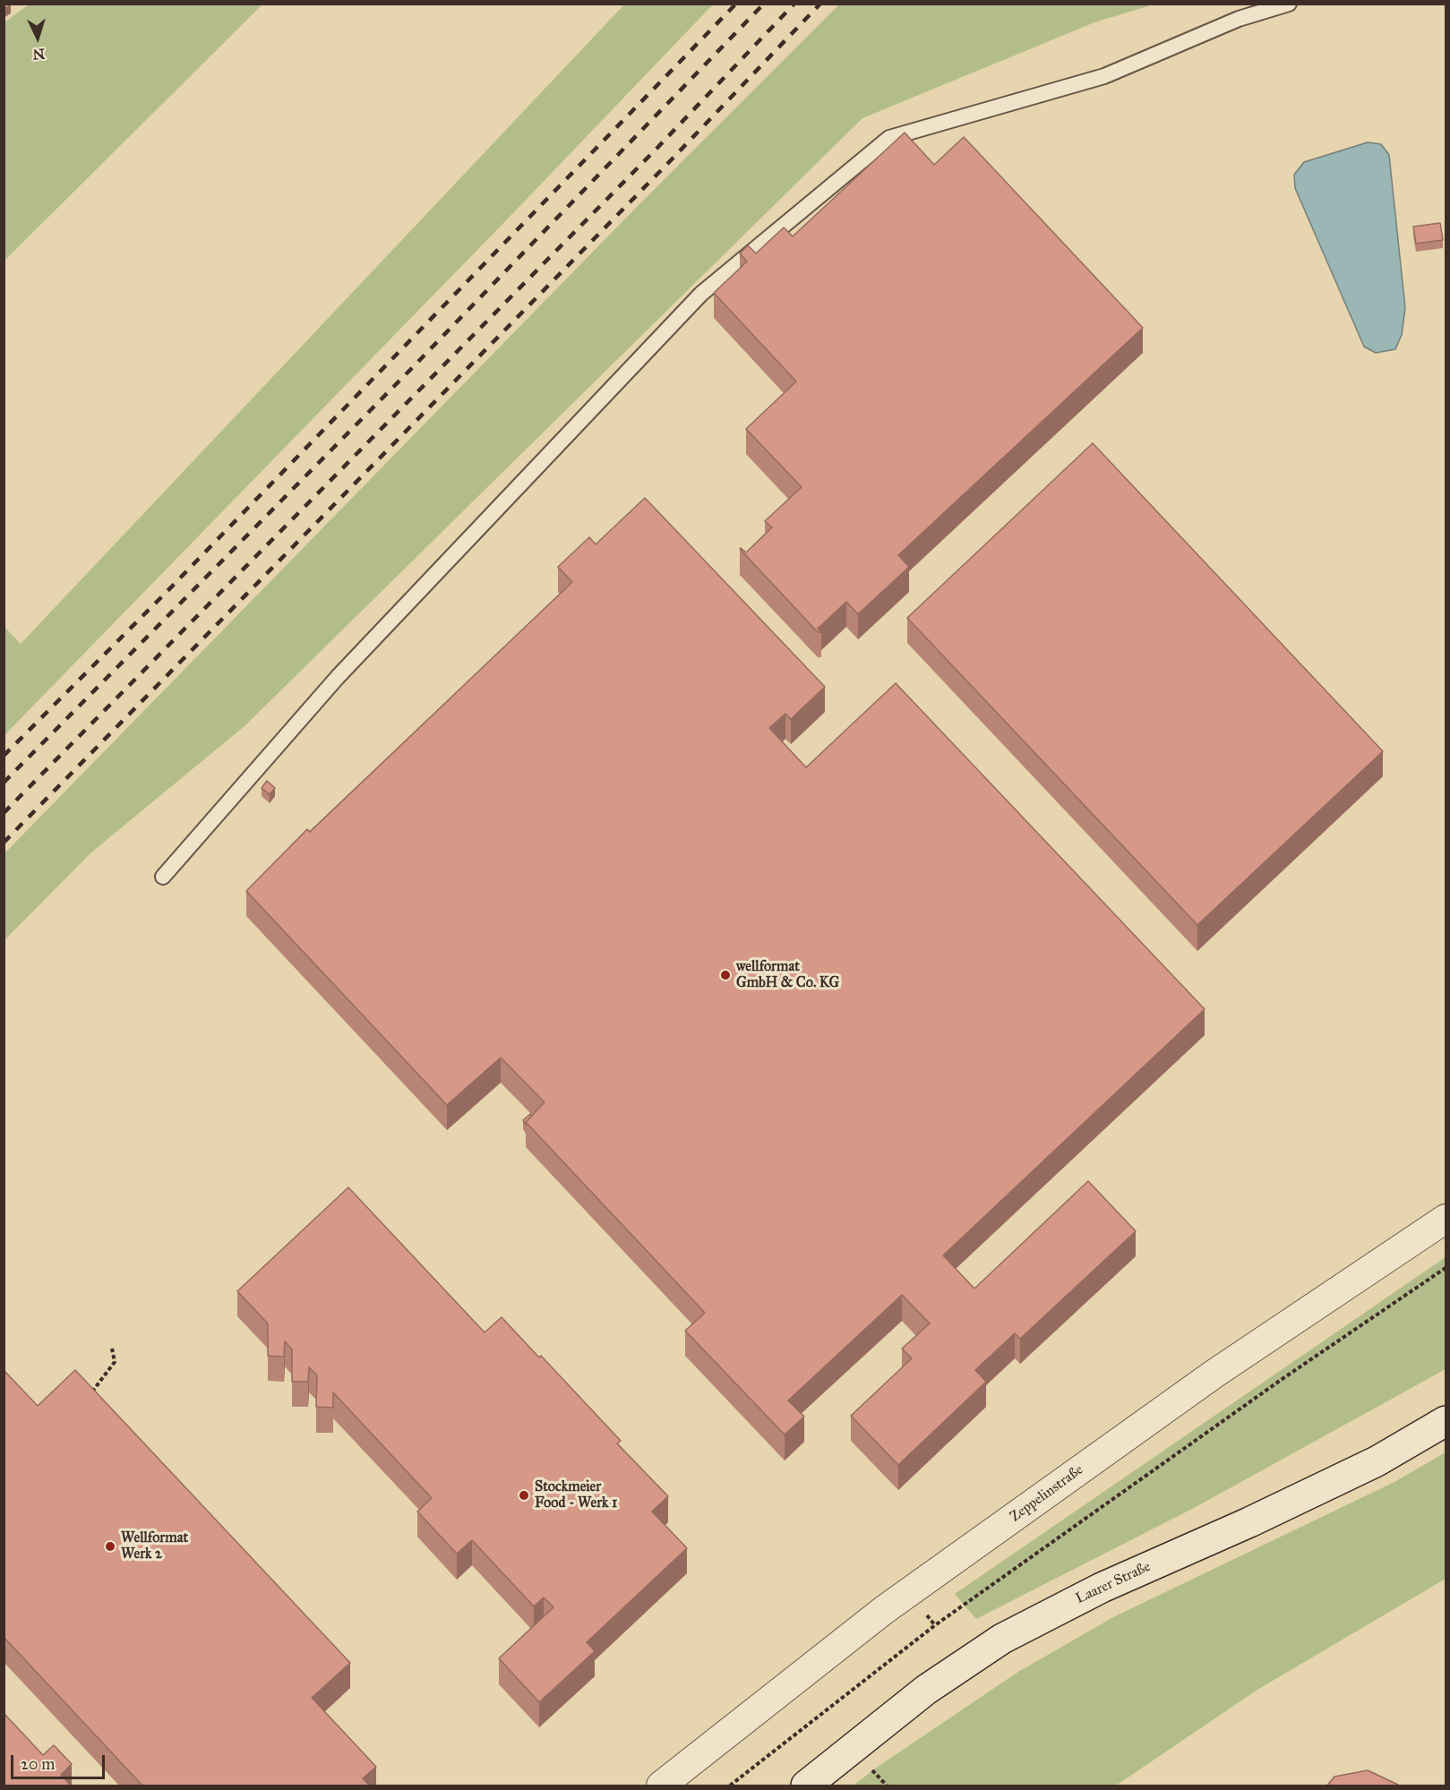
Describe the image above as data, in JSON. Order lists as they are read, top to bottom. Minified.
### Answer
{"streets":{"main road":["Laarer Straße"],"street":["Zeppelinstraße"]},"places":["wellformat GmbH & Co. KG","Stockmeier Food - Werk 1","Wellformat Werk 2"],"scale_bar":"20 m","north":"bottom"}
